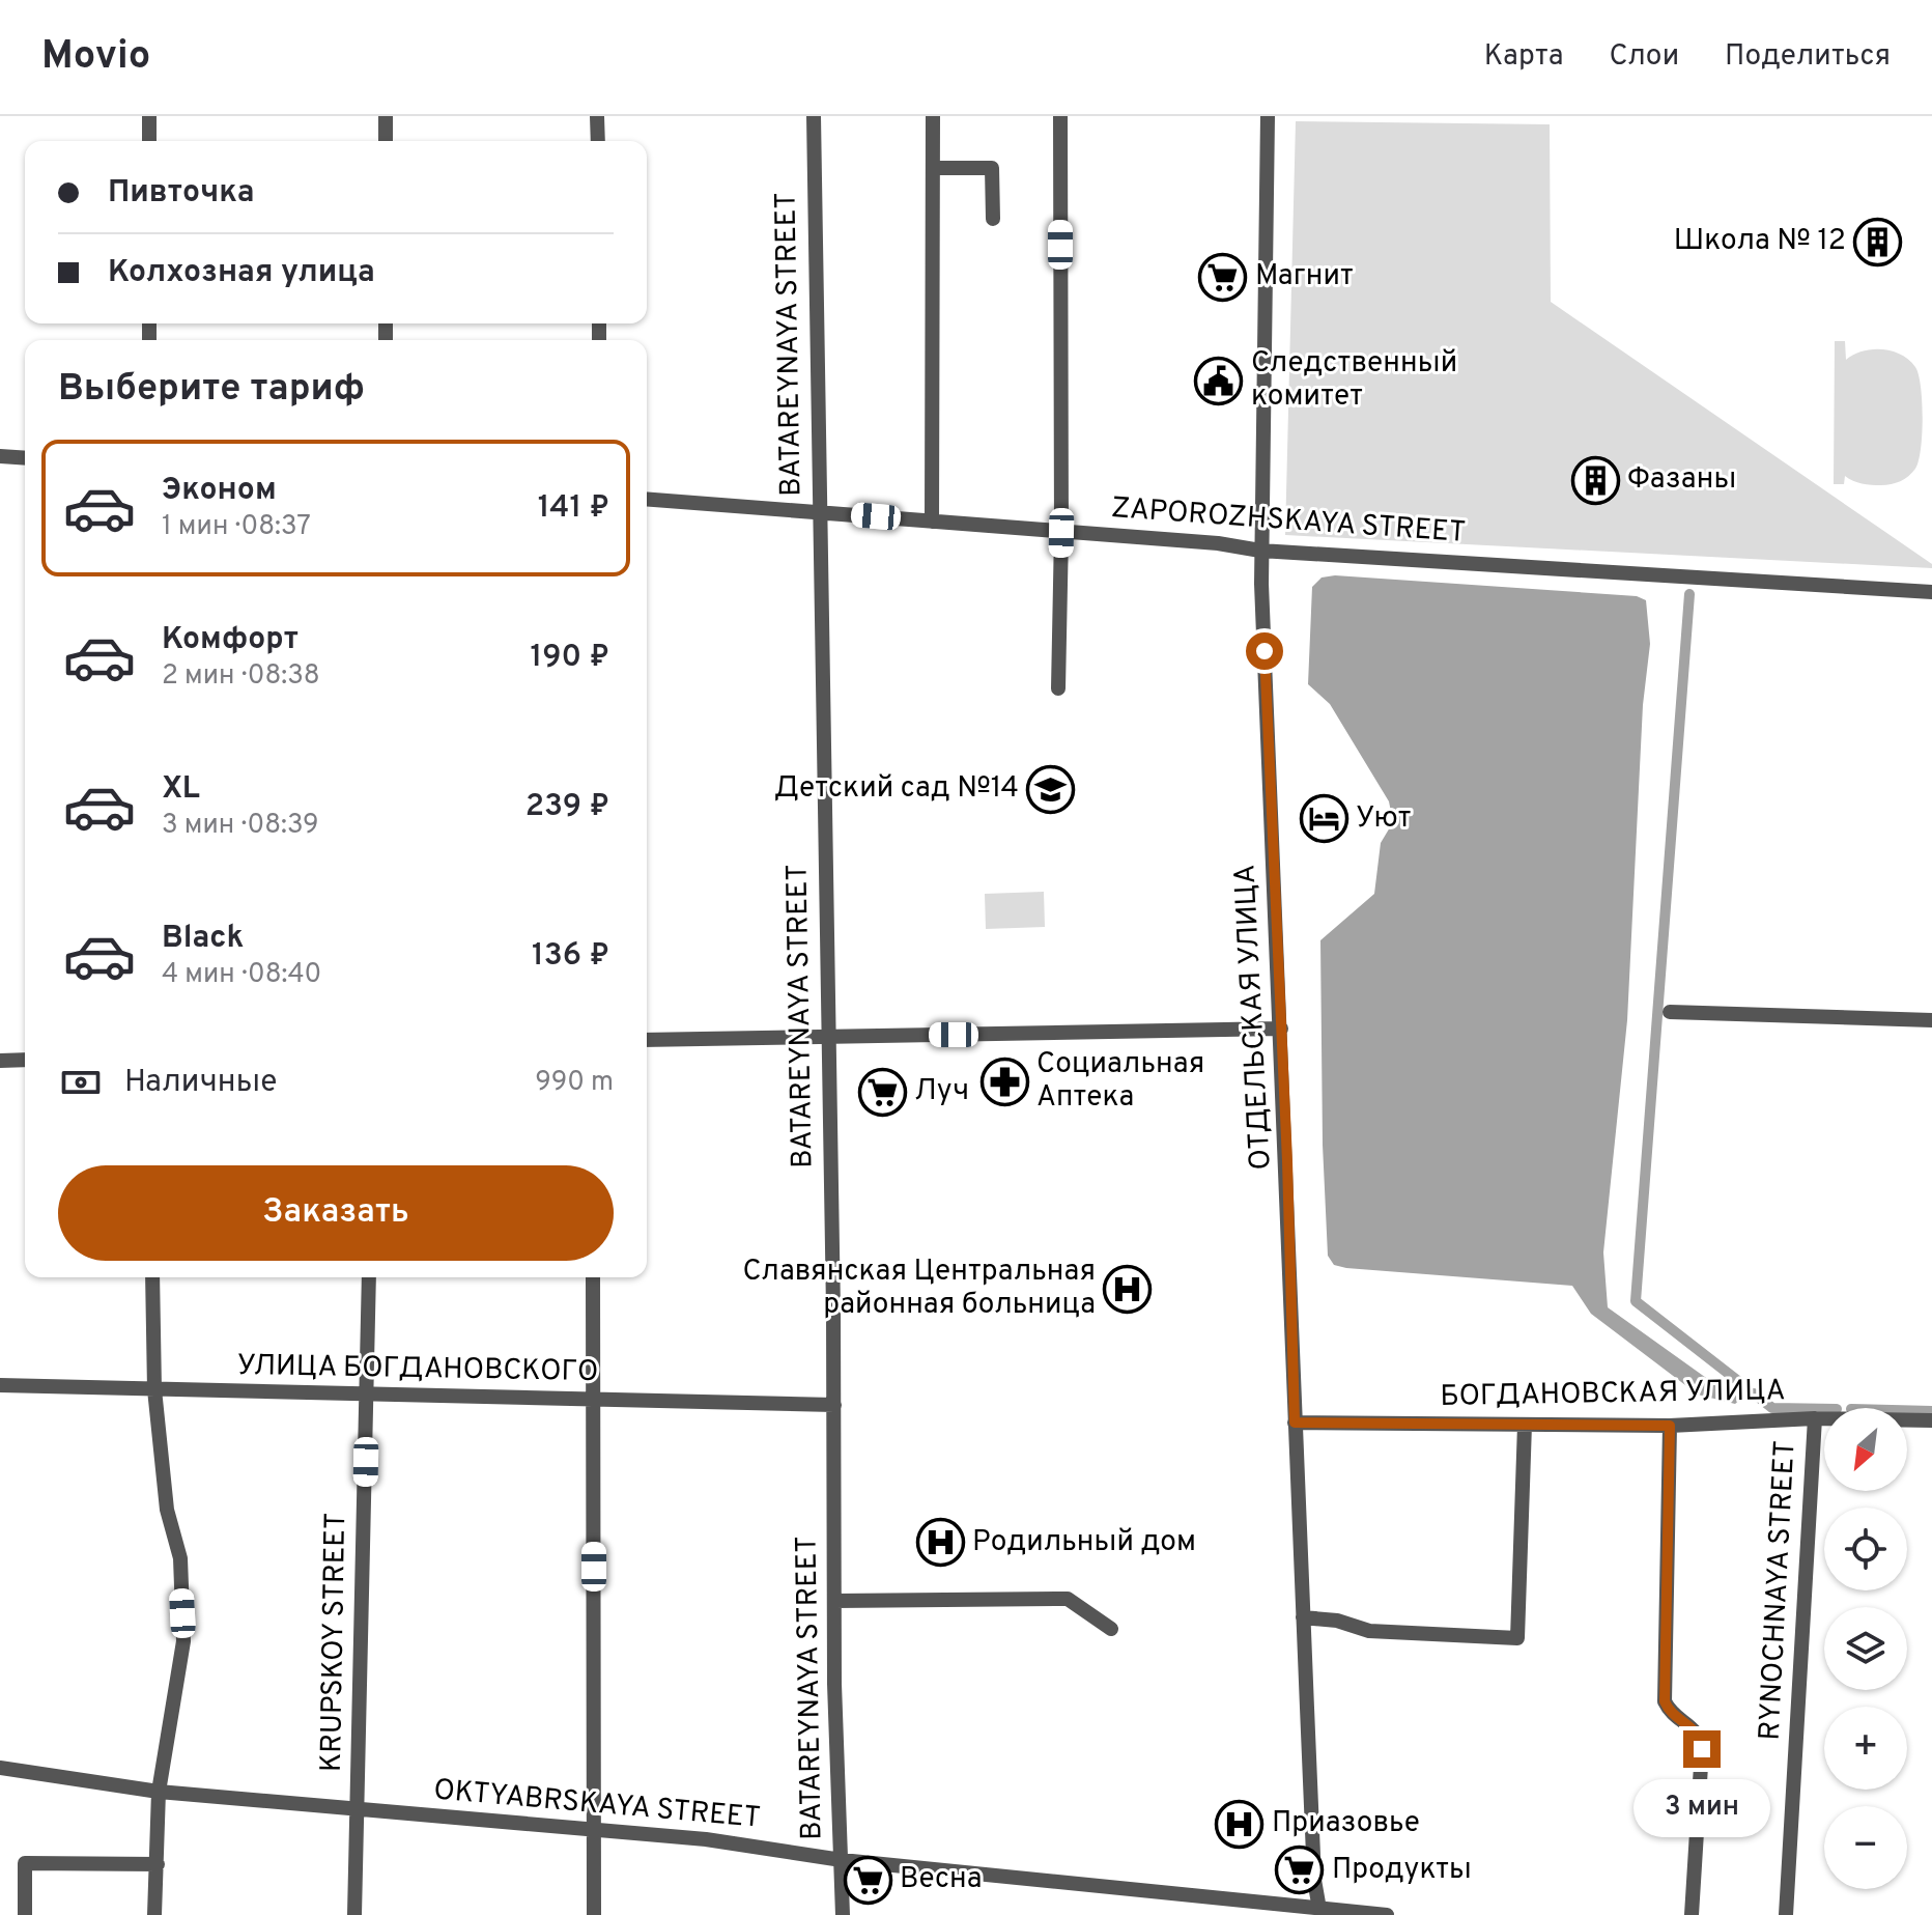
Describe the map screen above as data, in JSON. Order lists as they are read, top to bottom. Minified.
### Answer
{"streets":{"street":["BATAREYNAYA STREET","ZAPOROZHSKAYA STREET","ОТДЕЛЬСКАЯ УЛИЦА","УЛИЦА БОГДАНОВСКОГО","БОГДАНОВСКАЯ УЛИЦА","RYNOCHNAYA STREET","KRUPSKOY STREET","OKTYABRSKAYA STREET"]},"crossings":[["BATAREYNAYA STREET","ZAPOROZHSKAYA STREET"],["BATAREYNAYA STREET","УЛИЦА БОГДАНОВСКОГО"],["BATAREYNAYA STREET","OKTYABRSKAYA STREET"],["ZAPOROZHSKAYA STREET","ОТДЕЛЬСКАЯ УЛИЦА"],["ОТДЕЛЬСКАЯ УЛИЦА","БОГДАНОВСКАЯ УЛИЦА"],["ОТДЕЛЬСКАЯ УЛИЦА","OKTYABRSKAYA STREET"],["УЛИЦА БОГДАНОВСКОГО","KRUPSKOY STREET"],["БОГДАНОВСКАЯ УЛИЦА","RYNOCHNAYA STREET"],["KRUPSKOY STREET","OKTYABRSKAYA STREET"]],"places":{"building":["Школа № 12","Фазаны"],"supermarket":["Магнит","Луч","Продукты","Весна"],"public building":["Следственный комитет"],"school or university":["Детский сад №14"],"hotel":["Уют"],"pharmacy":["Социальная Аптека"],"hospital":["Славянская Центральная районная больница","Родильный дом","Приазовье"]},"north":"bottom left","page":{"header":"Movio","nav":["Карта","Слои","Поделиться"],"banner":["Пивточка","Колхозная улица"],"heading":"Выберите тариф","list":[{"name":"Эконом","note":"1 мин · 08:37","value":"141 ₽"},{"name":"Комфорт","note":"2 мин · 08:38","value":"190 ₽"},{"name":"XL","note":"3 мин · 08:39","value":"239 ₽"},{"name":"Black","note":"4 мин · 08:40","value":"136 ₽"}],"pay":["Наличные","990 m"],"buttons":"Заказать","map_buttons":["+","−"],"bubble":"3 мин"}}
